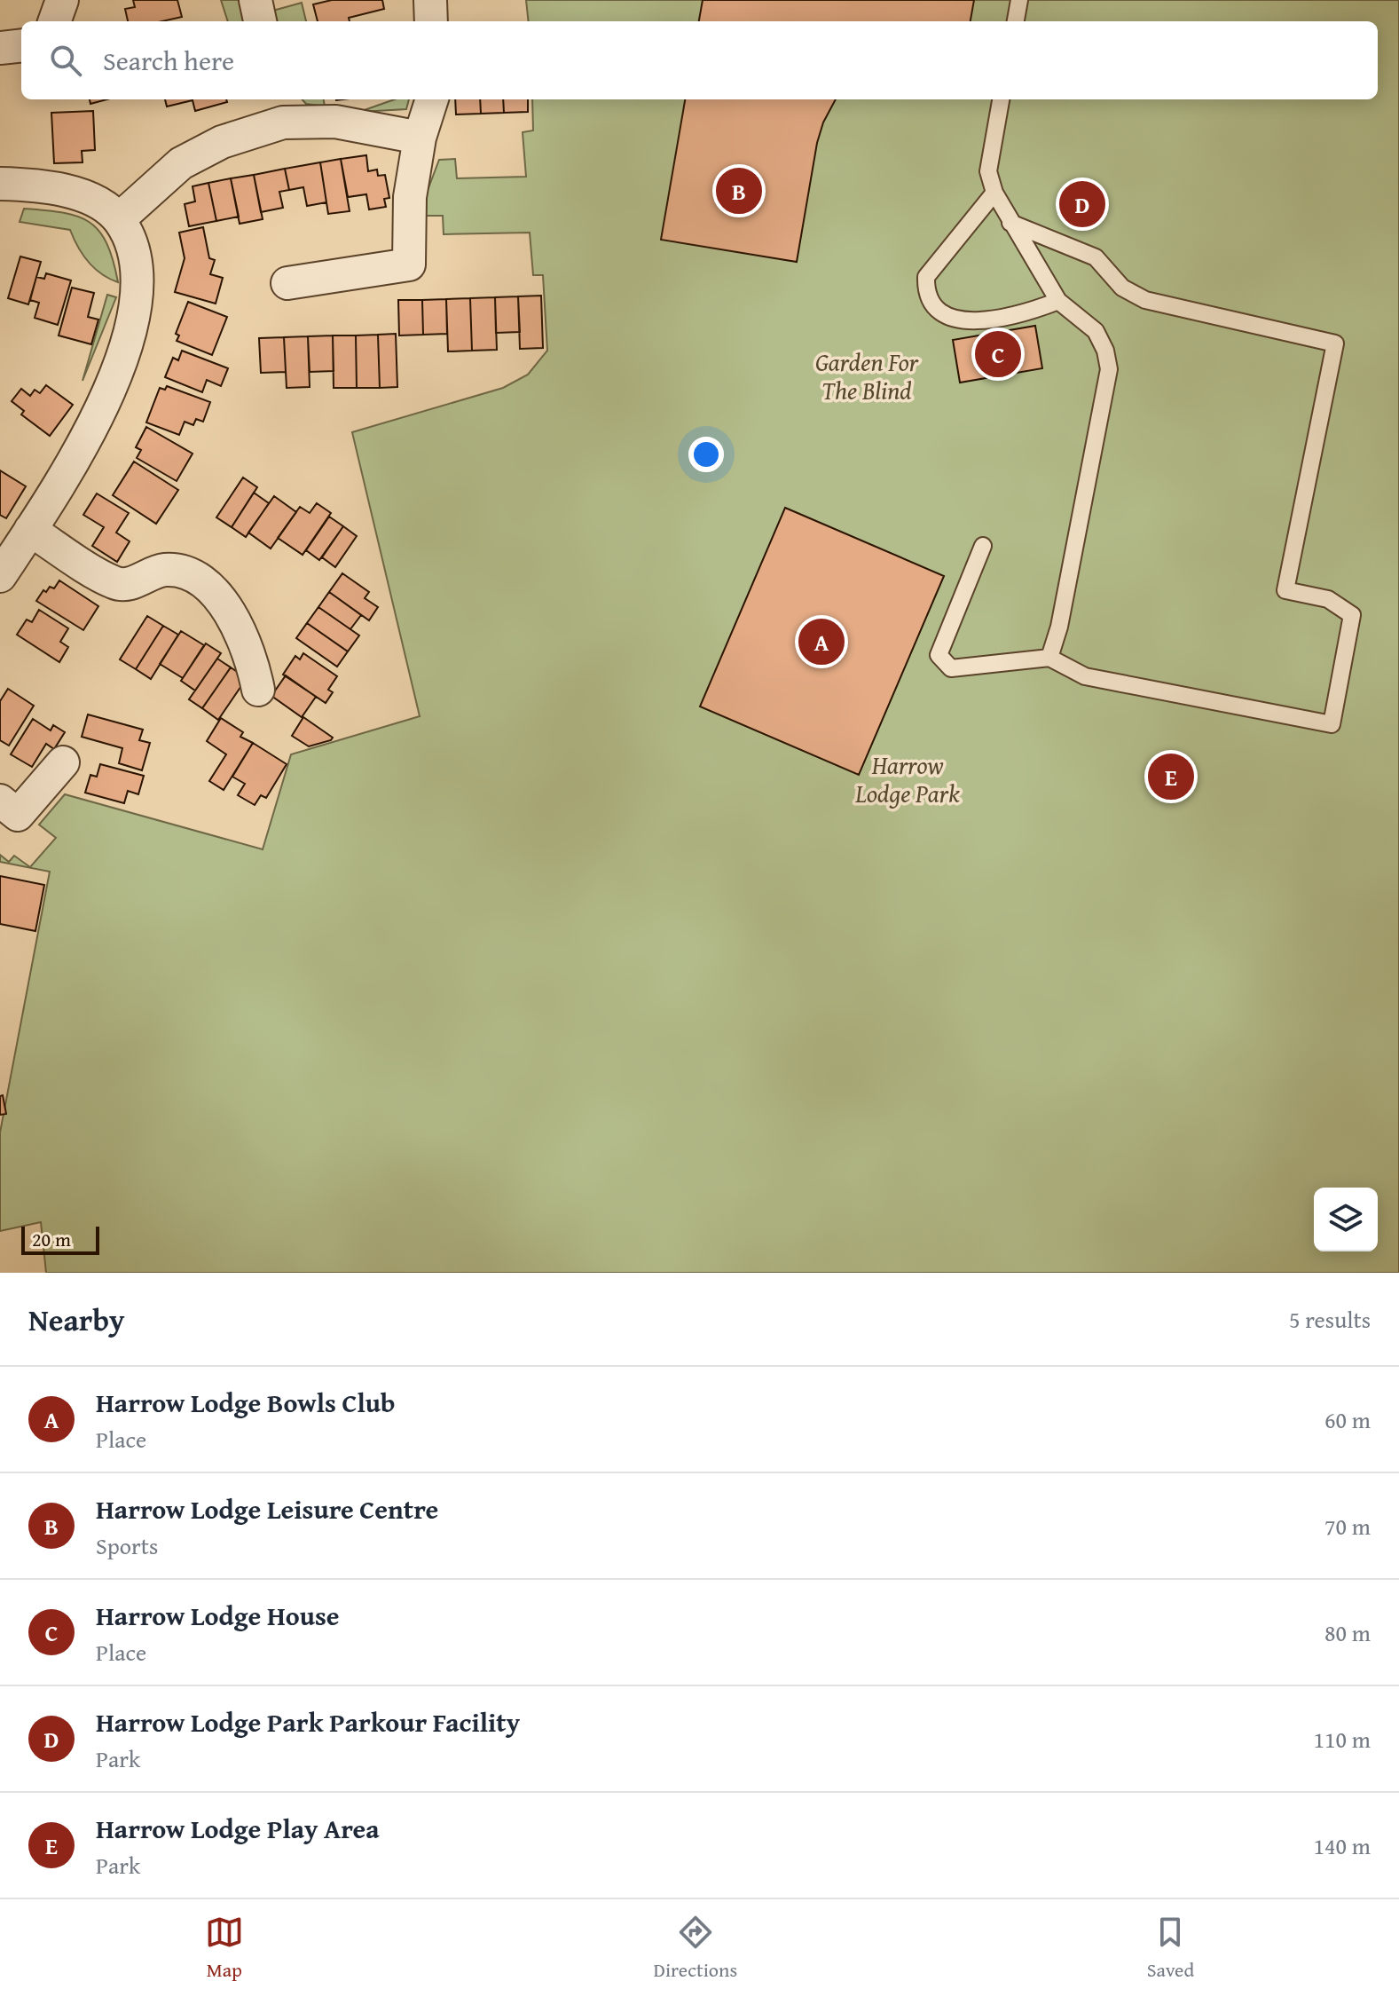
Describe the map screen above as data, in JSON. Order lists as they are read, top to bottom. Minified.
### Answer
{"parks":["Garden For The Blind","Harrow Lodge Park"],"scale_bar":"20 m","page":{"search":"Search here","pins":["B","D","C","A","E"],"scale":"20 m","heading":["Nearby","5 results"],"list":[{"mark":"A","name":"Harrow Lodge Bowls Club","note":"Place","value":"60 m"},{"mark":"B","name":"Harrow Lodge Leisure Centre","note":"Sports","value":"70 m"},{"mark":"C","name":"Harrow Lodge House","note":"Place","value":"80 m"},{"mark":"D","name":"Harrow Lodge Park Parkour Facility","note":"Park","value":"110 m"},{"mark":"E","name":"Harrow Lodge Play Area","note":"Park","value":"140 m"}],"nav":["Map","Directions","Saved"]}}
